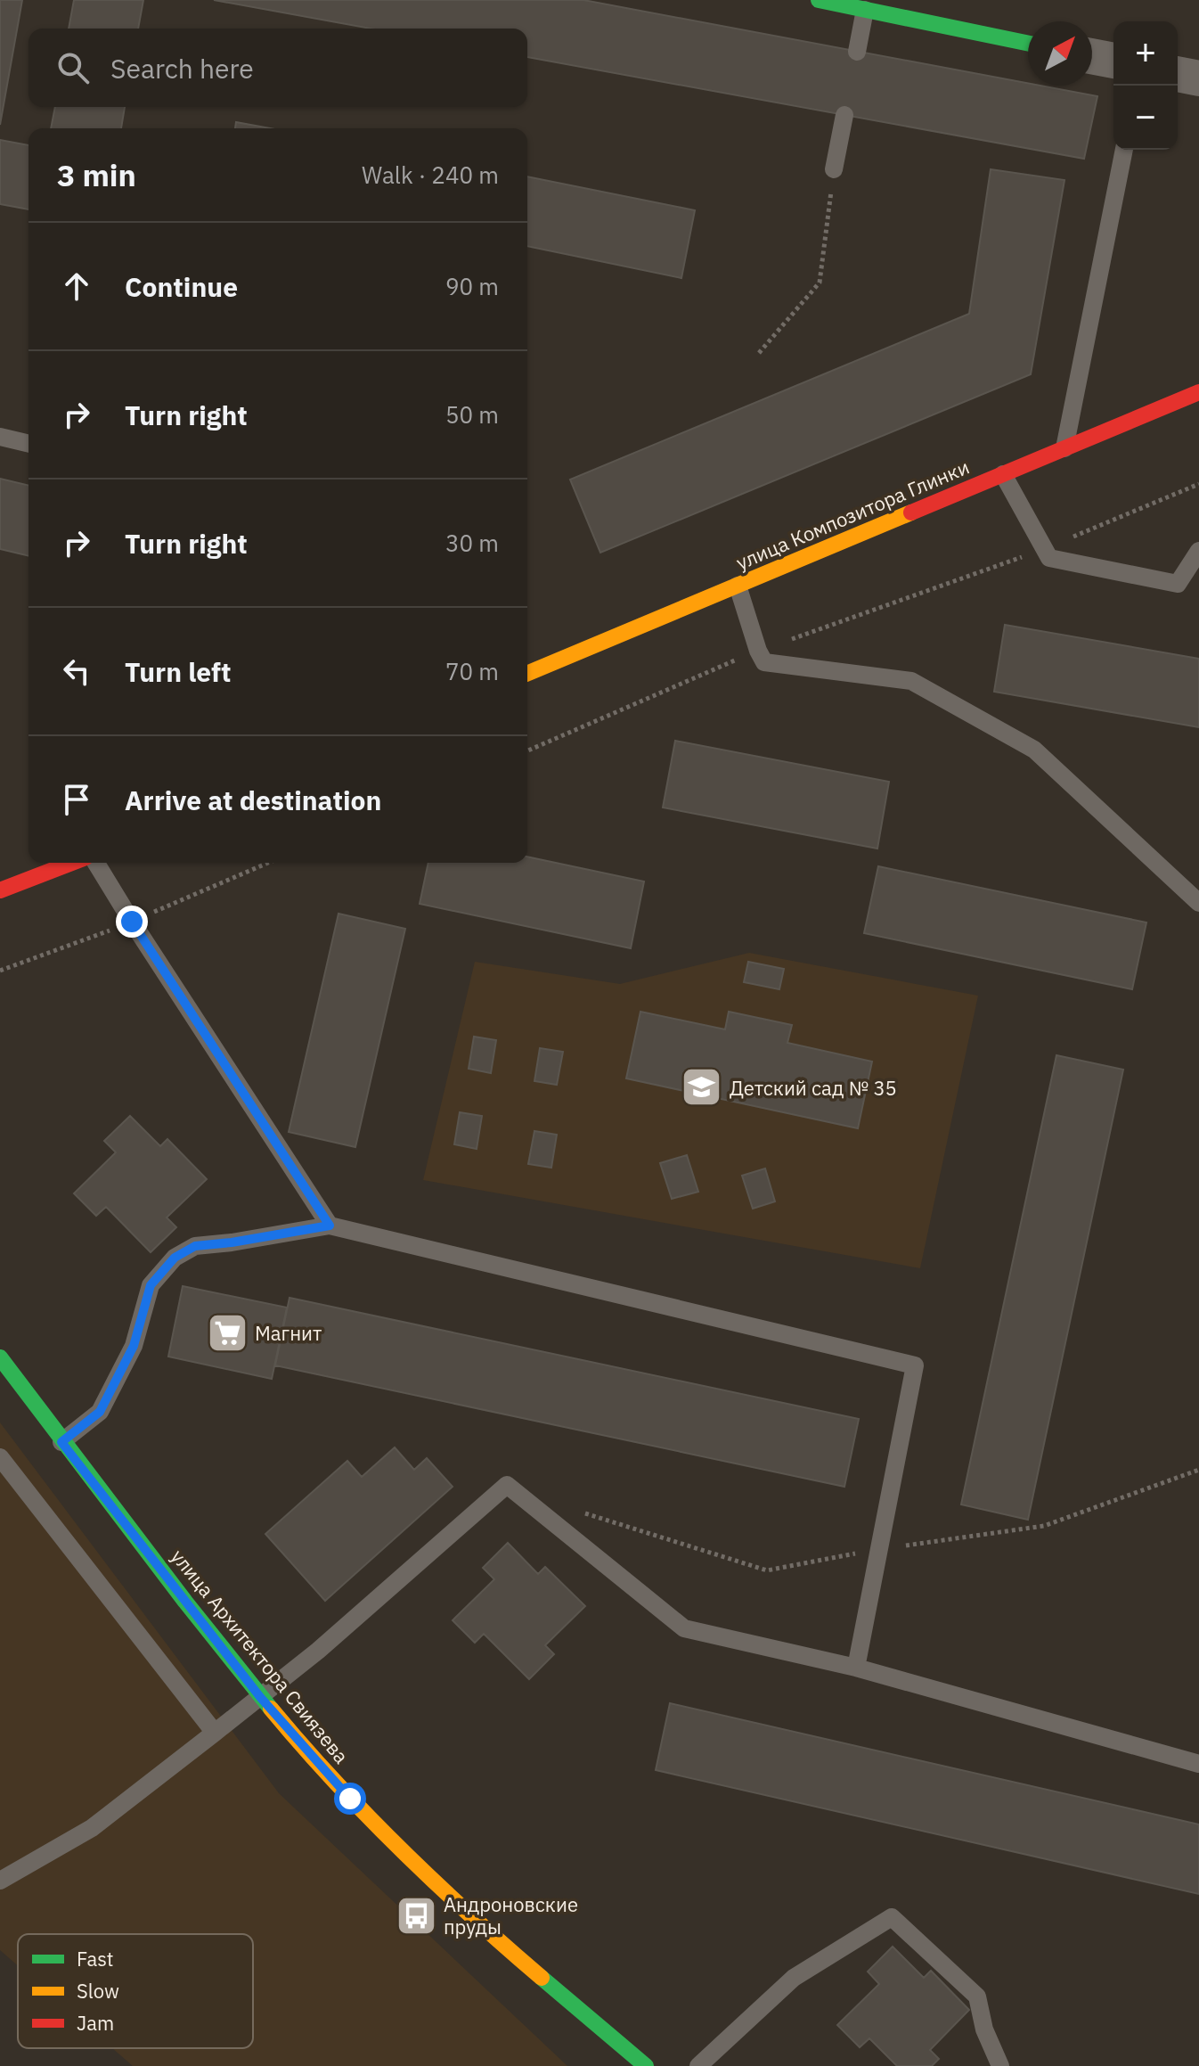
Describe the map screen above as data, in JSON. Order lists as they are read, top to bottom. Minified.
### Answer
{"streets":{"street":["улица Композитора Глинки","улица Архитектора Свиязева"]},"places":{"school or university":["Детский сад № 35"],"supermarket":["Магнит"],"bus stop":["Андроновские пруды"]},"legend":["Fast","Slow","Jam"],"north":"top right","page":{"map_buttons":["+","−"],"search":"Search here","heading":["3 min","Walk · 240 m"],"list":[["Continue","90 m"],["Turn right","50 m"],["Turn right","30 m"],["Turn left","70 m"],"Arrive at destination"]}}
